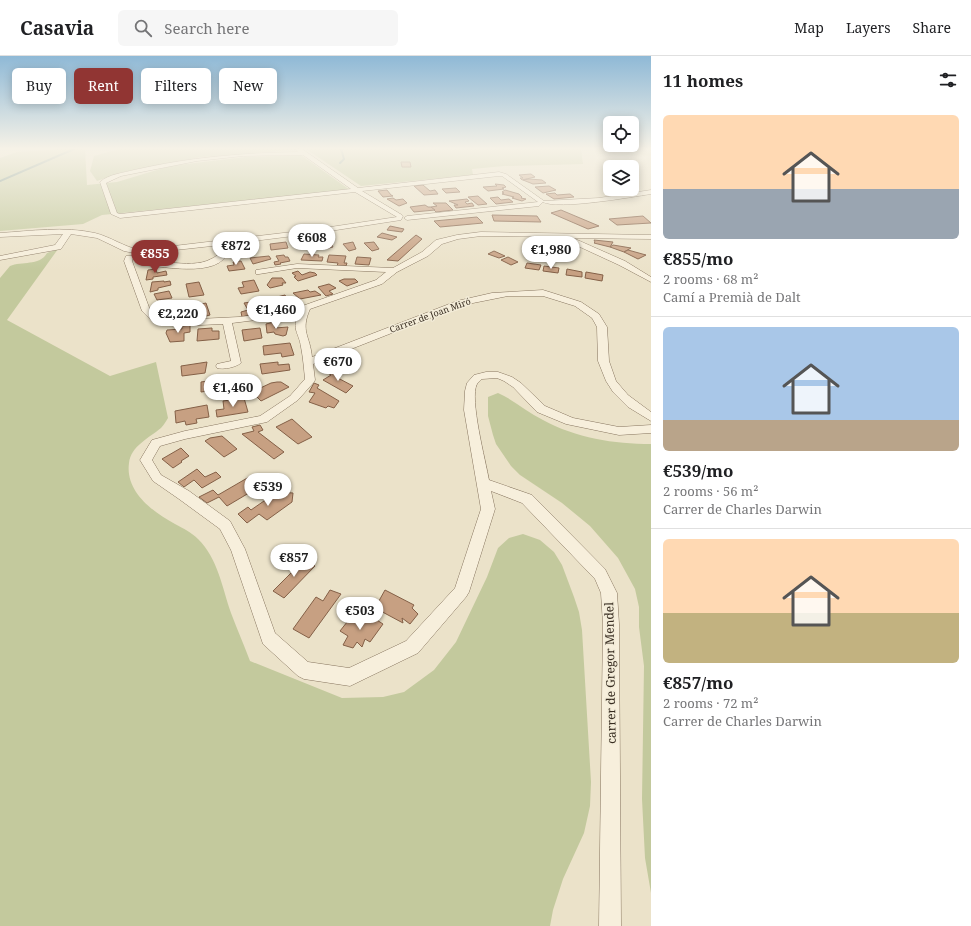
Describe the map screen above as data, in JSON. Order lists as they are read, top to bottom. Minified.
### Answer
{"streets":{"street":["Carrer de Joan Miró","carrer de Gregor Mendel"]},"page":{"header":"Casavia","search":"Search here","nav":["Map","Layers","Share"],"heading":"11 homes","chip":["Buy","Rent","Filters","New"],"list":[{"name":"€855/mo","note":"2 rooms · 68 m² · Camí a Premià de Dalt"},{"name":"€539/mo","note":"2 rooms · 56 m² · Carrer de Charles Darwin"},{"name":"€857/mo","note":"2 rooms · 72 m² · Carrer de Charles Darwin"}],"price":["€608","€872","€1,980","€855","€1,460","€2,220","€670","€1,460","€539","€857","€503"]}}
